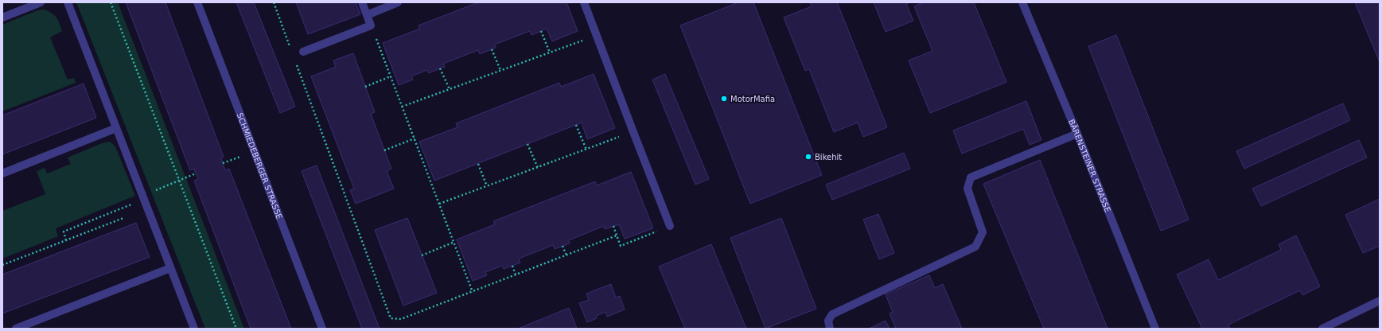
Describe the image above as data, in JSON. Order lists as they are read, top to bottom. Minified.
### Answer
{"streets":{"street":["SCHMIEDEBERGER STRASSE","BÄRENSTEINER STRASSE"]},"places":["MotorMafia","Bikehit"]}
